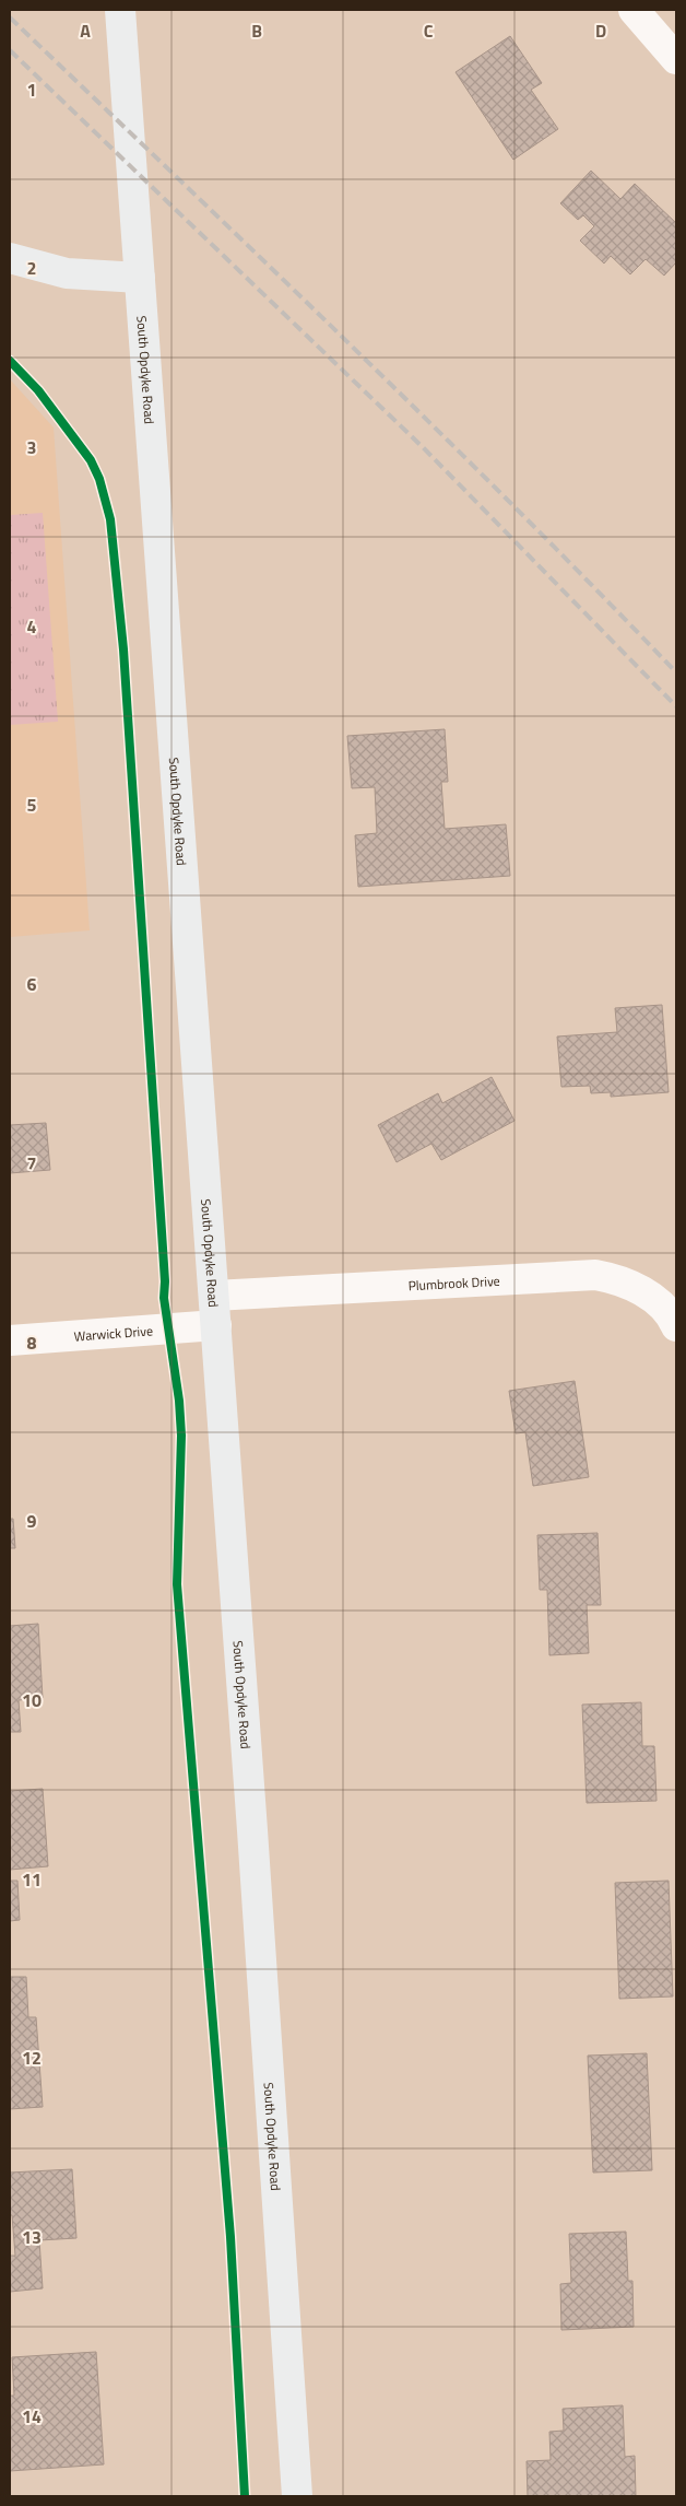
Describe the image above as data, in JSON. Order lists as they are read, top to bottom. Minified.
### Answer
{"streets":{"main road":["South Opdyke Road"],"street":["Plumbrook Drive","Warwick Drive"]},"crossings":[["South Opdyke Road","Plumbrook Drive"],["South Opdyke Road","Warwick Drive"]],"grid":{"columns":["A","B","C","D"],"rows":["1","2","3","4","5","6","7","8","9","10","11","12","13","14"]}}
